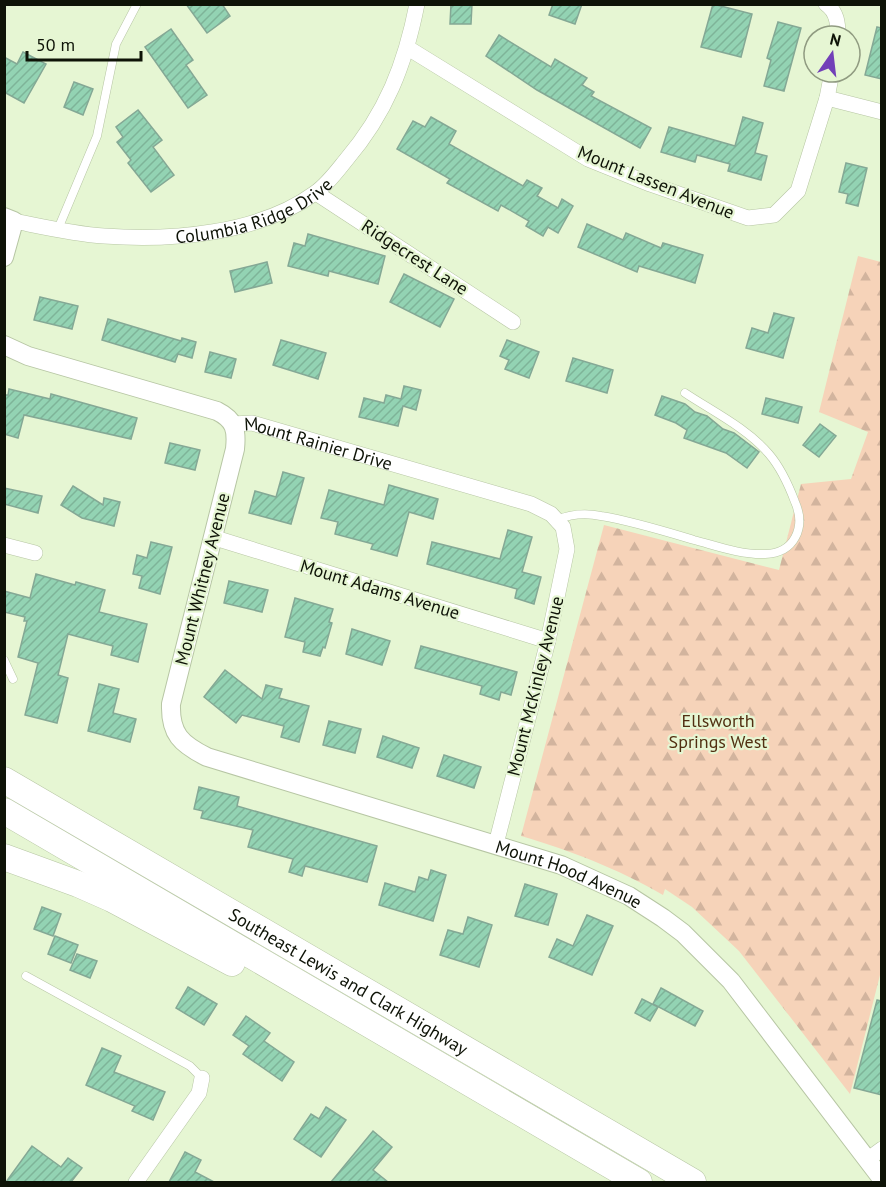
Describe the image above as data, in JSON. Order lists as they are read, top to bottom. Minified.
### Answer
{"streets":{"highway":["Southeast Lewis and Clark Highway"],"street":["Mount Lassen Avenue","Columbia Ridge Drive","Ridgecrest Lane","Mount Rainier Drive","Mount Whitney Avenue","Mount Adams Avenue","Mount McKinley Avenue","Mount Hood Avenue"]},"crossings":[["Mount Lassen Avenue","Columbia Ridge Drive"],["Columbia Ridge Drive","Ridgecrest Lane"],["Mount Rainier Drive","Mount Whitney Avenue"],["Mount Rainier Drive","Mount McKinley Avenue"],["Mount Whitney Avenue","Mount Adams Avenue"],["Mount Whitney Avenue","Mount Hood Avenue"],["Mount Adams Avenue","Mount McKinley Avenue"],["Mount McKinley Avenue","Mount Hood Avenue"]],"parks":["Ellsworth Springs West"],"scale_bar":"50 m","north":"top"}
